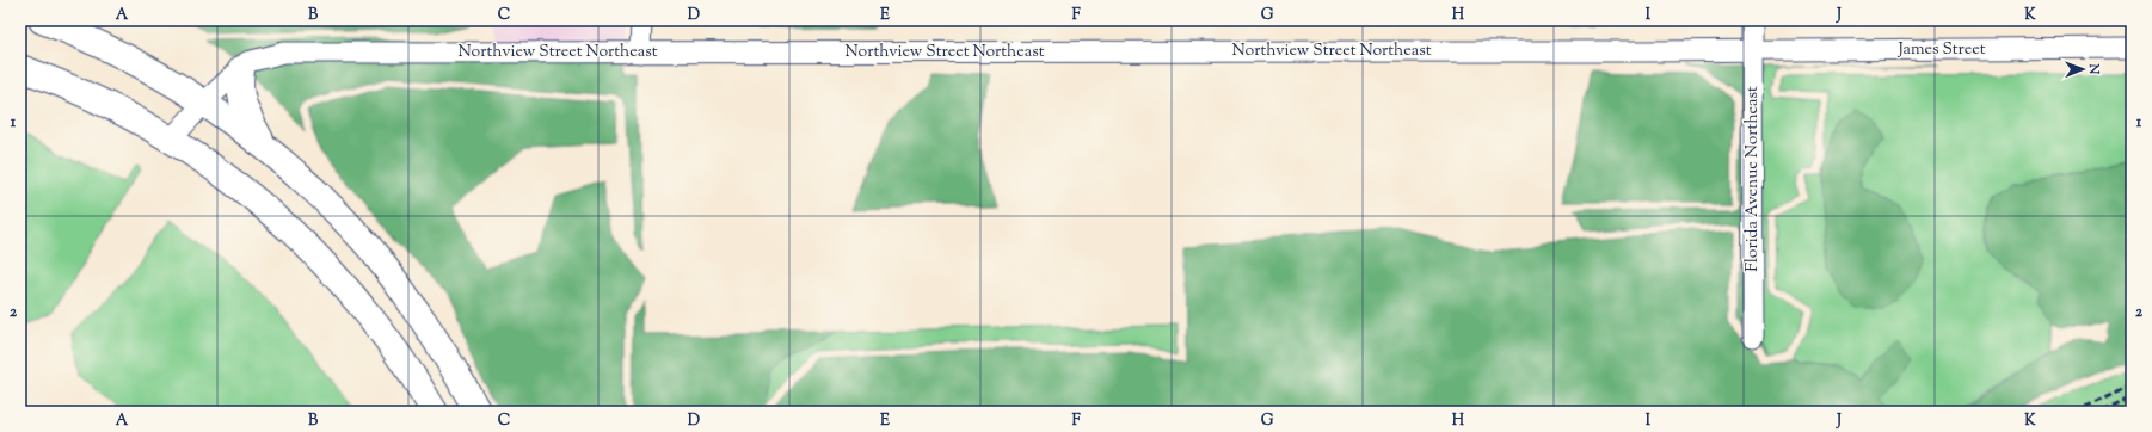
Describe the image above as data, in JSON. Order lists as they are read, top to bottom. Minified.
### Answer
{"streets":{"street":["James Street","Northview Street Northeast","Florida Avenue Northeast"]},"crossings":[["James Street","Northview Street Northeast"],["James Street","Florida Avenue Northeast"],["Northview Street Northeast","Florida Avenue Northeast"]],"north":"right","grid":{"columns":["A","B","C","D","E","F","G","H","I","J","K"],"rows":["1","2"]}}
